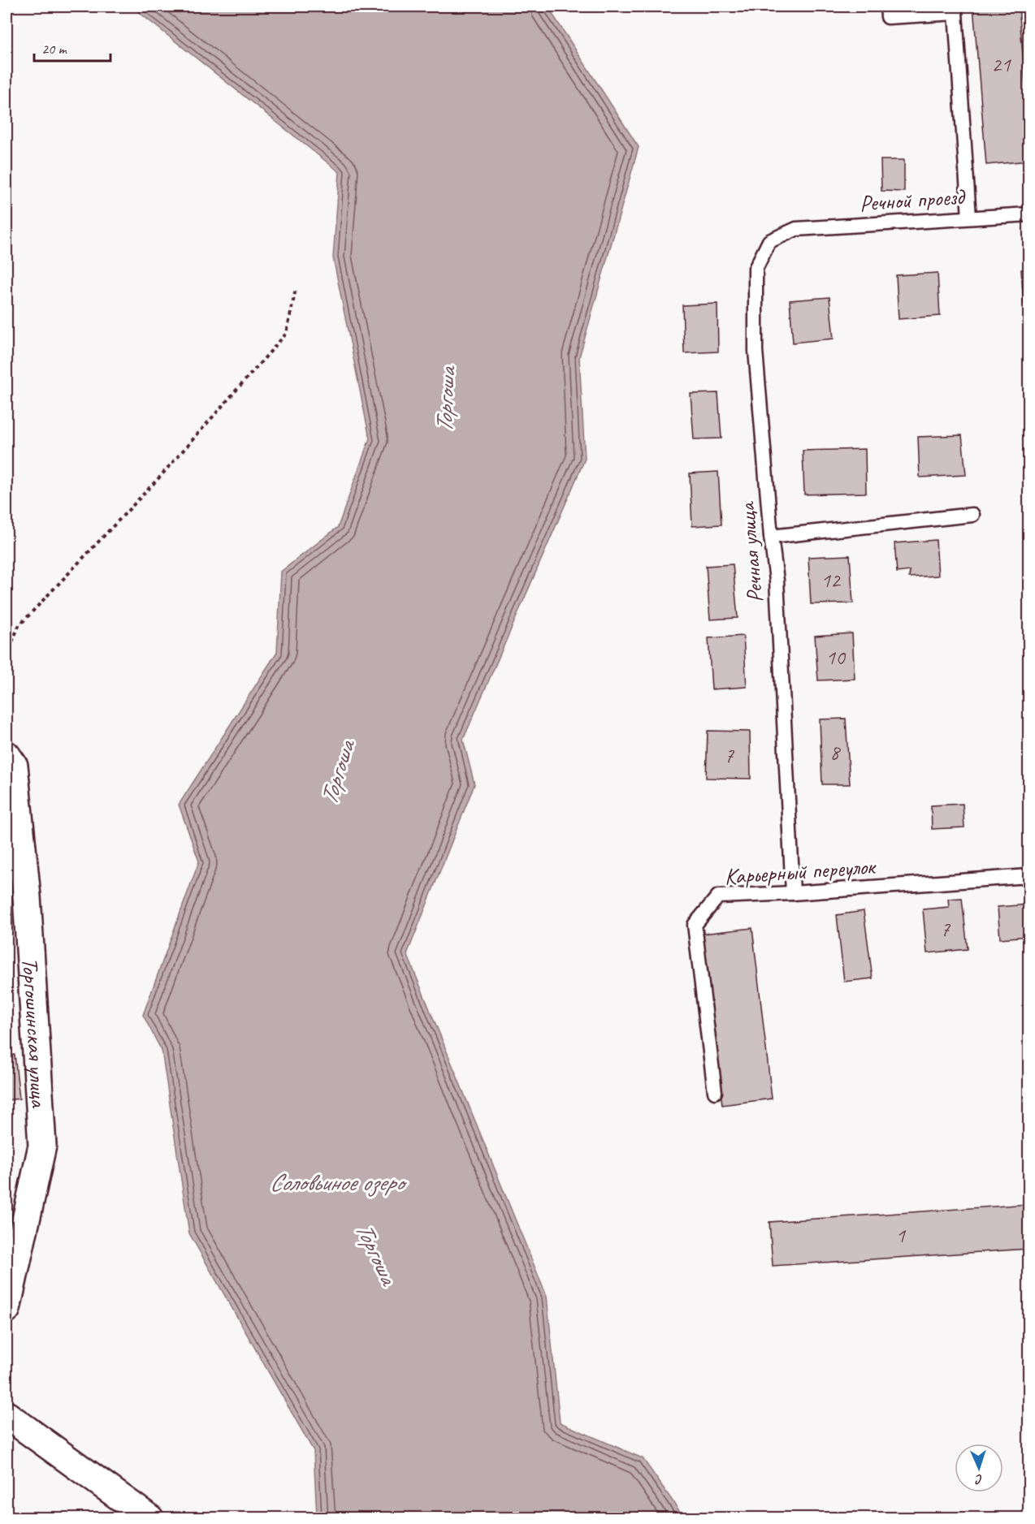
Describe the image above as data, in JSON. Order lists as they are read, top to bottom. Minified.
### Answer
{"streets":{"street":["Торгошинская улица"],"lane":["Речной проезд","Речная улица","Карьерный переулок"]},"crossings":[["Речной проезд","Речная улица"],["Речная улица","Карьерный переулок"]],"water":["Торгоша","Соловьиное озеро"],"house_numbers":["21","12","10","8","7","7","1"],"scale_bar":"20 m","north":"bottom"}
